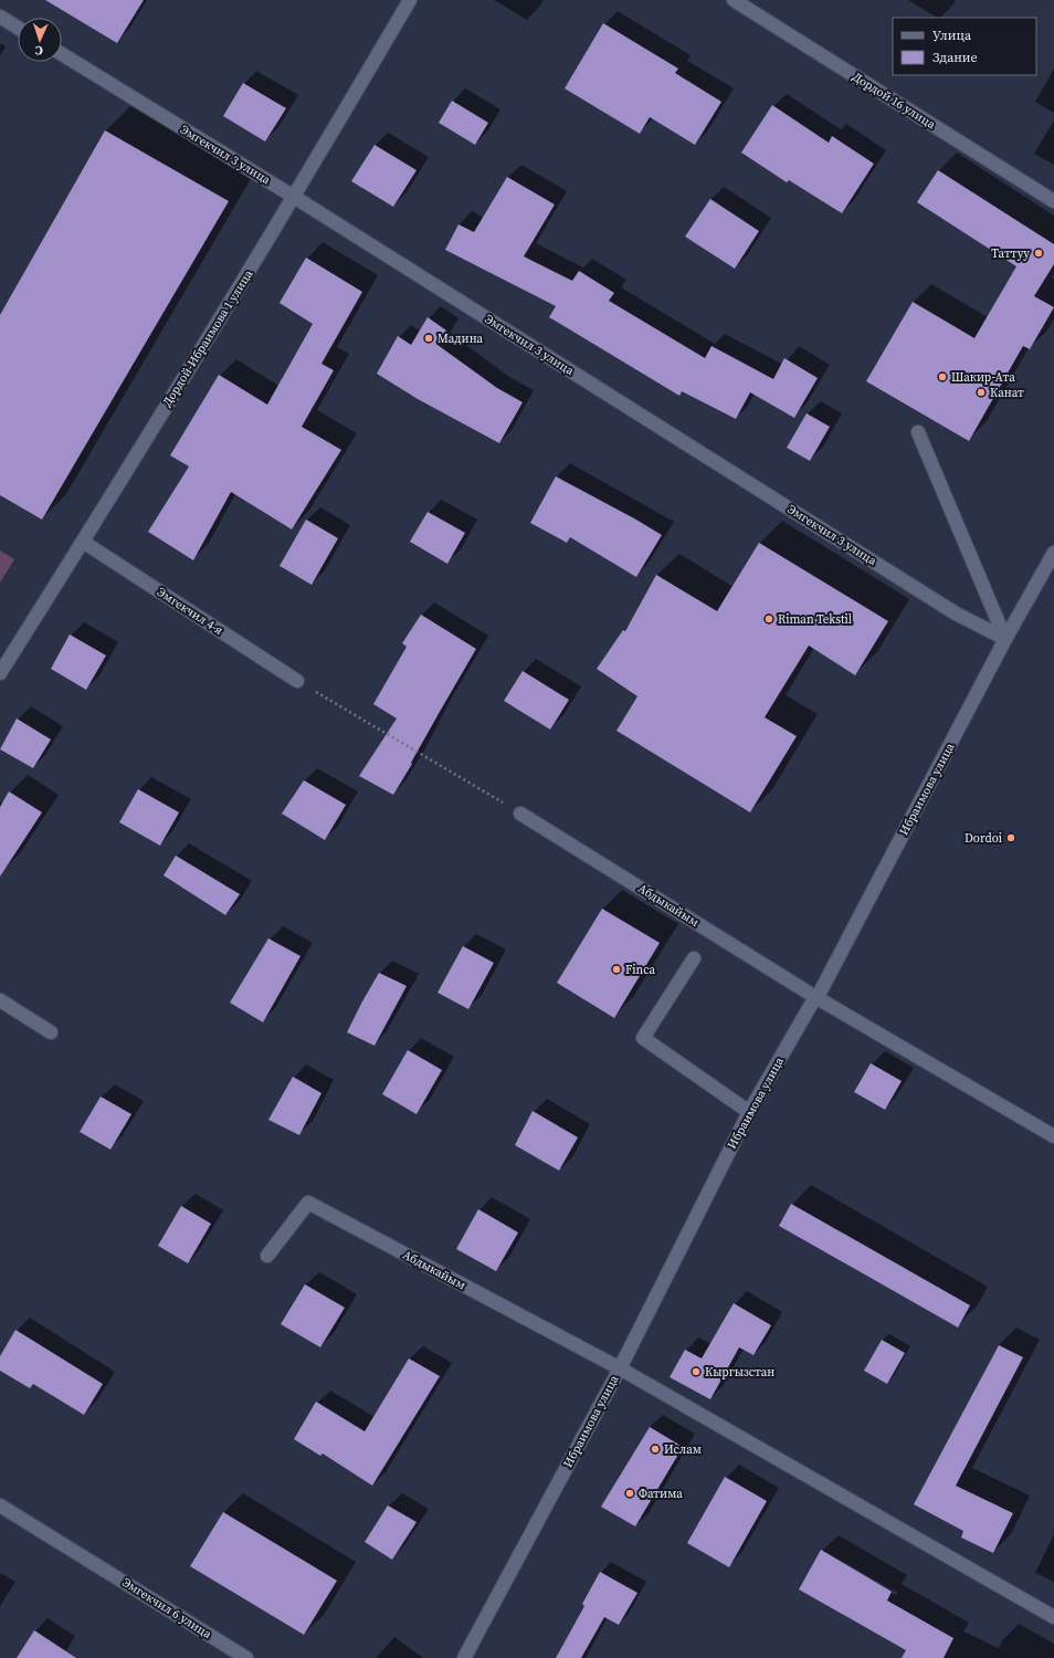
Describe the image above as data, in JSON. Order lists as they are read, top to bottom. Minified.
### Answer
{"streets":{"street":["Дордой 16 улица","Эмгекчил 3 улица","Дордой-Ибраимова 1 улица","Эмгекчил 4-я","Ибраимова улица","Абдыкайым","Эмгекчил 6 улица"]},"crossings":[["Эмгекчил 3 улица","Дордой-Ибраимова 1 улица"],["Эмгекчил 3 улица","Ибраимова улица"],["Дордой-Ибраимова 1 улица","Эмгекчил 4-я"],["Ибраимова улица","Абдыкайым"]],"places":["Таттуу","Мадина","Шакир-Ата","Канат","Riman Tekstil","Dordoi","Finca","Кыргызстан","Ислам","Фатима"],"legend":["Улица","Здание"],"north":"bottom"}
